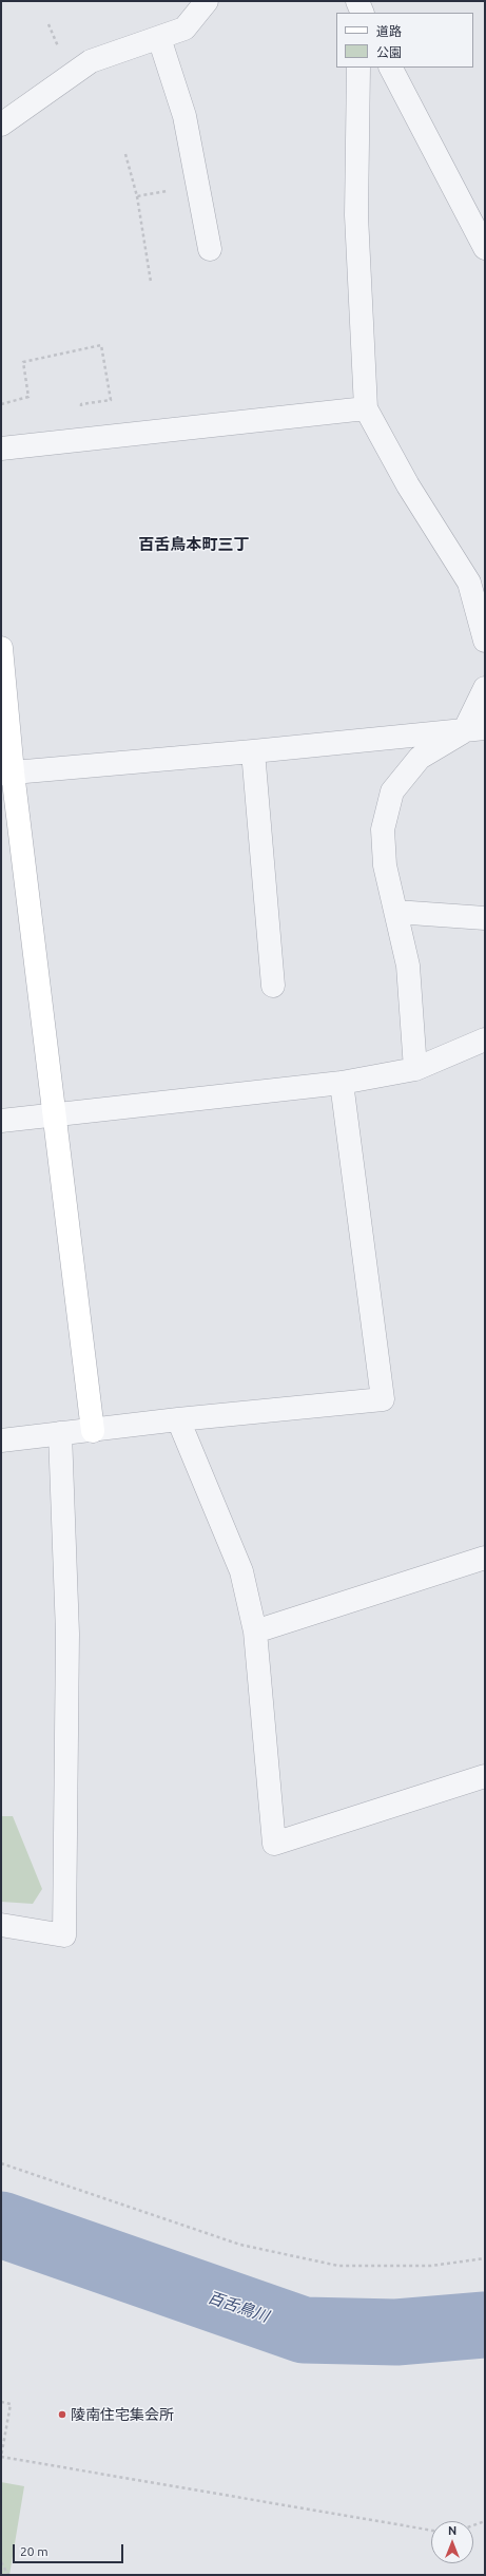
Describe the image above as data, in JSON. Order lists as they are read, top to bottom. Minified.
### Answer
{"districts":["百舌鳥本町三丁"],"water":["百舌鳥川"],"places":["陵南住宅集会所"],"legend":["道路","公園"],"scale_bar":"20 m","north":"top"}
